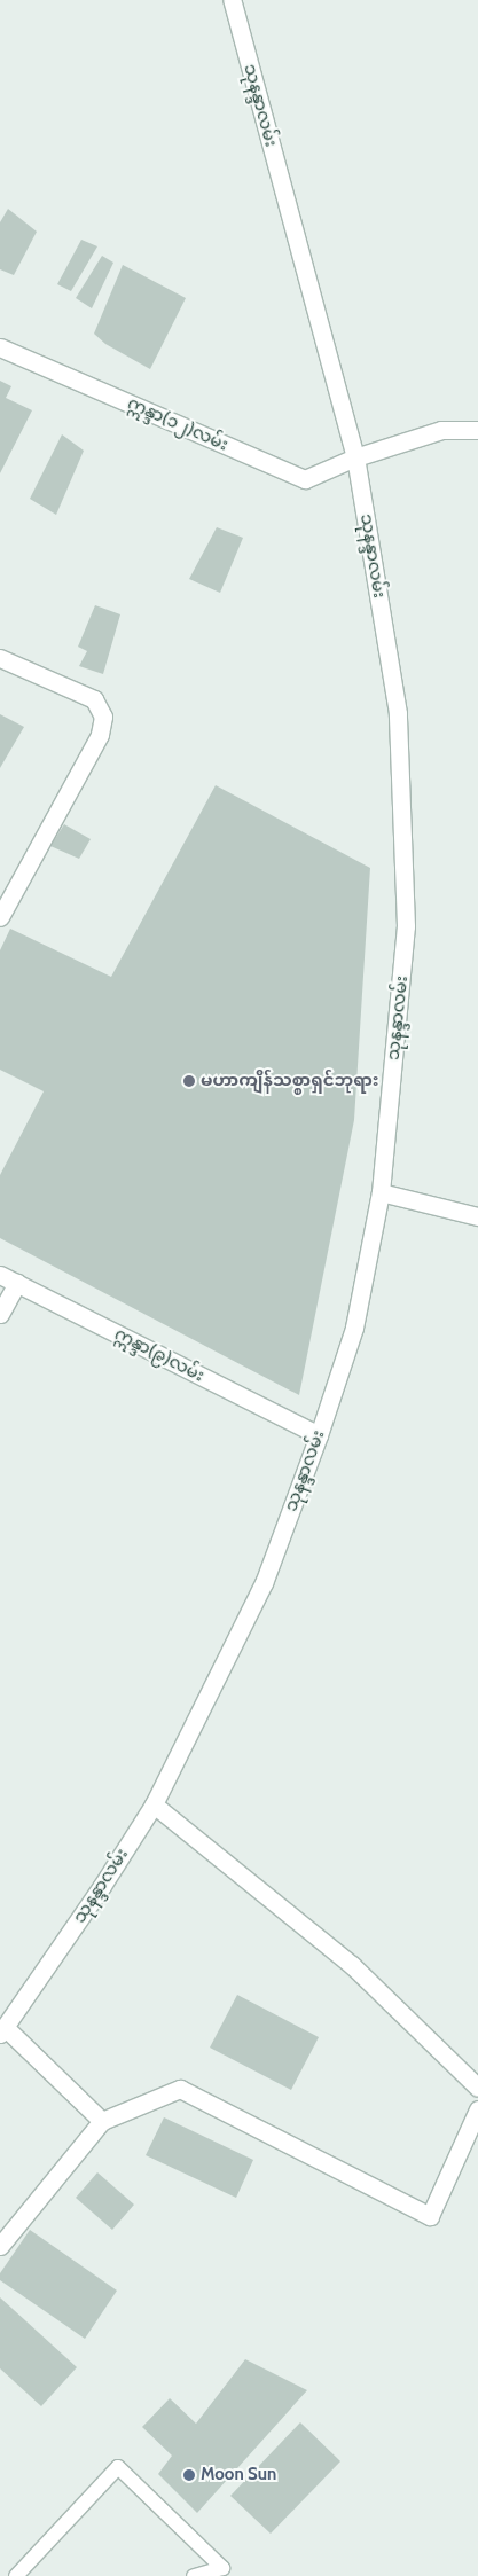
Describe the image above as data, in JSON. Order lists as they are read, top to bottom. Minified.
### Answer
{"streets":{"street":["သုနန္ဒာလမ်း","ဣန္ဒာ(၁၂)လမ်း","ဣန္ဒာ(၉)လမ်း"]},"crossings":[["သုနန္ဒာလမ်း","ဣန္ဒာ(၁၂)လမ်း"],["သုနန္ဒာလမ်း","ဣန္ဒာ(၉)လမ်း"]],"places":["မဟာကျိန်သစ္စာရှင်ဘုရား","Moon Sun"]}
